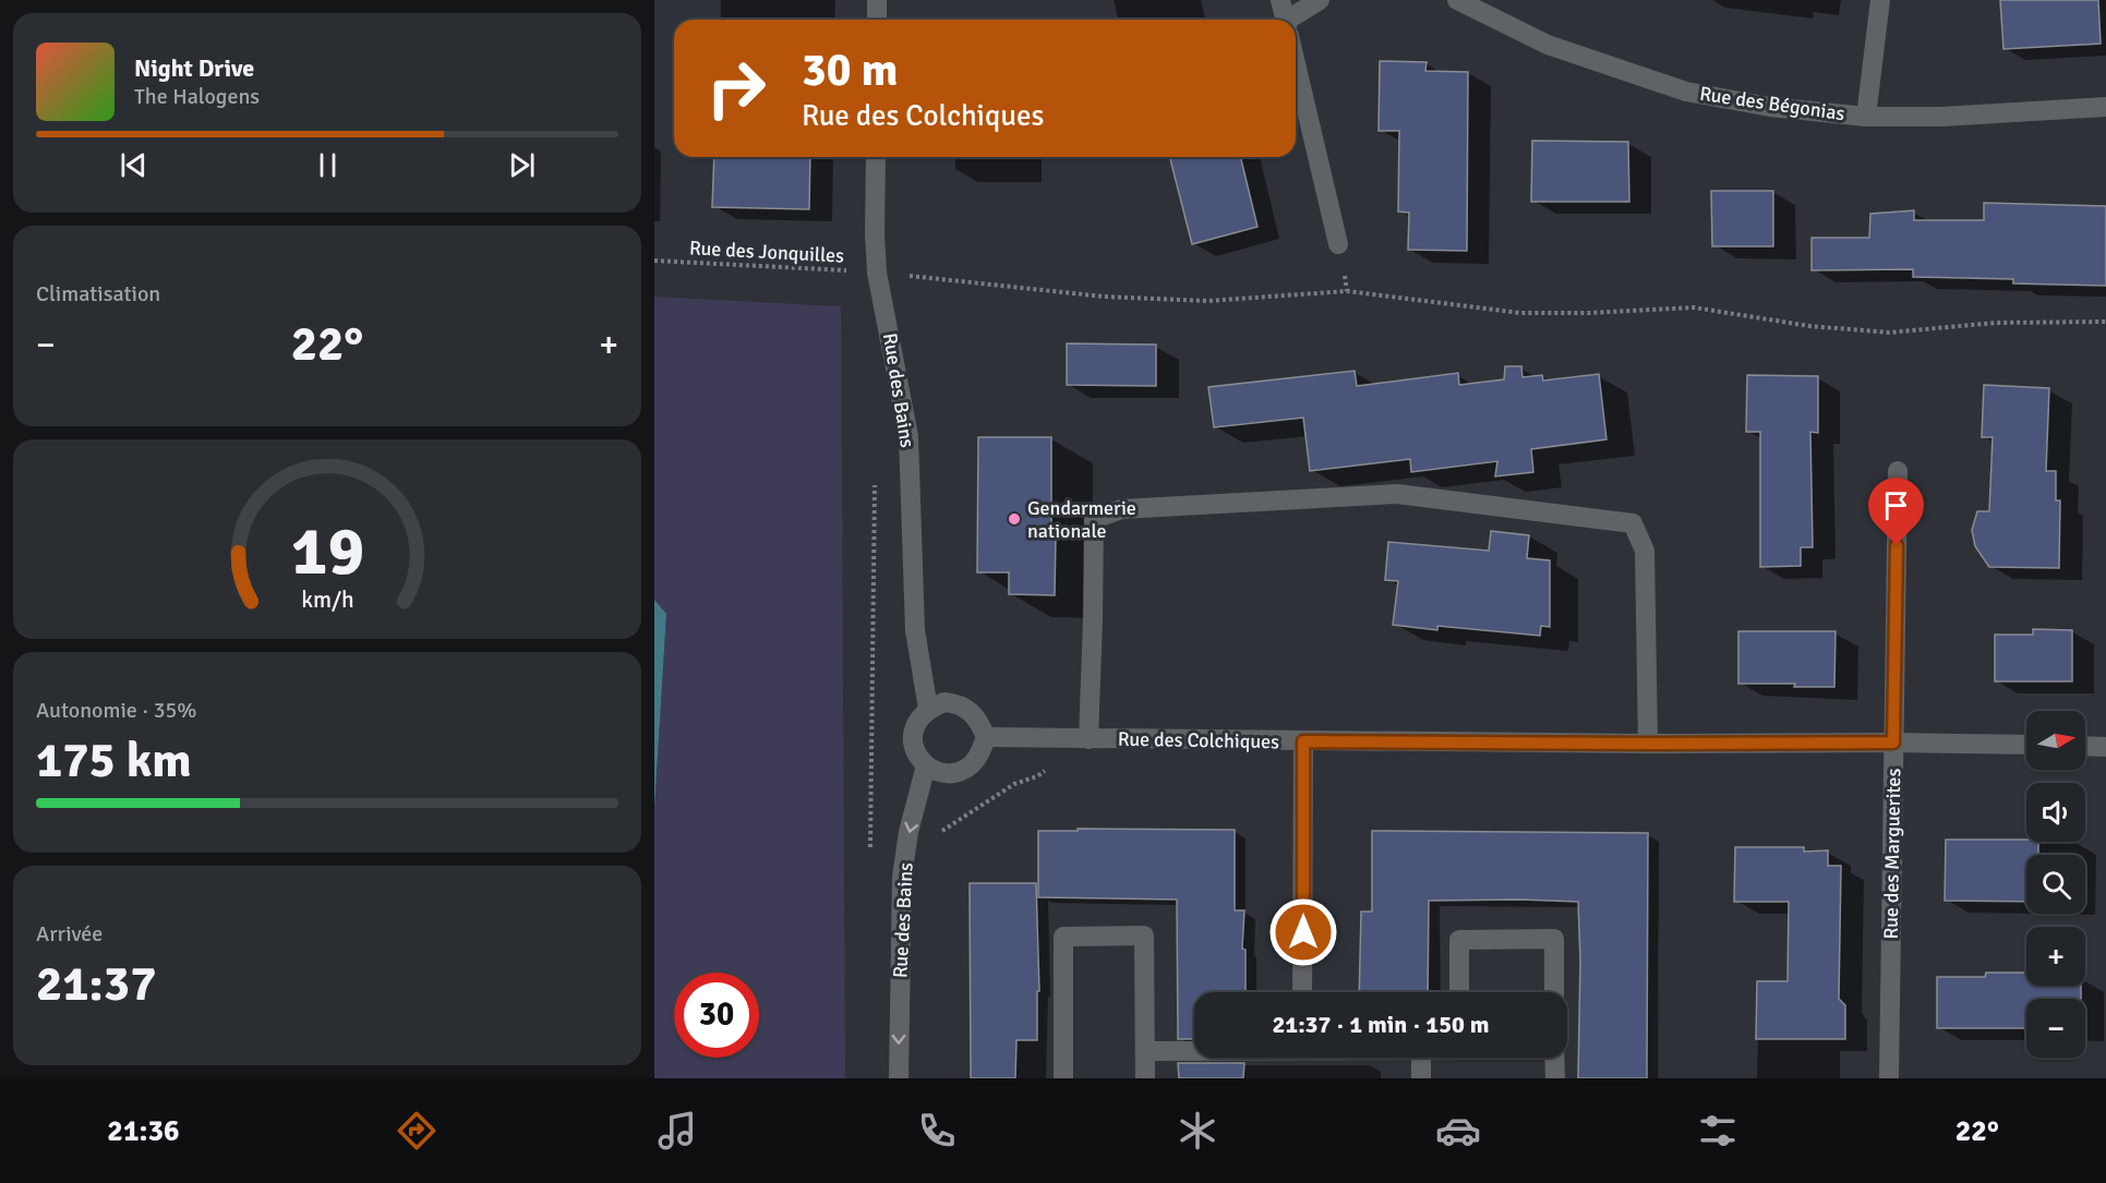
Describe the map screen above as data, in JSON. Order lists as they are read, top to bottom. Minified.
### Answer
{"streets":{"street":["Rue des Bégonias","Rue des Bains","Rue des Colchiques","Rue des Marguerites"],"path":["Rue des Jonquilles"]},"crossings":[["Rue des Jonquilles","Rue des Bains"],["Rue des Bains","Rue des Colchiques"],["Rue des Colchiques","Rue des Marguerites"]],"one_way":["Rue des Bains"],"places":["Gendarmerie nationale"],"north":"right","page":{"turn":["30 m","Rue des Colchiques"],"song":["Night Drive","The Halogens"],"tile":["Climatisation",["Autonomie · 35%","175 km"],["Arrivée","21:37"]],"heat":["−","22°","+"],"map_buttons":["+","−"],"limit":"30","trip":"21:37 · 1 min · 150 m","tabs":["21:36","22°"],"gauge":["19","km/h"]}}
